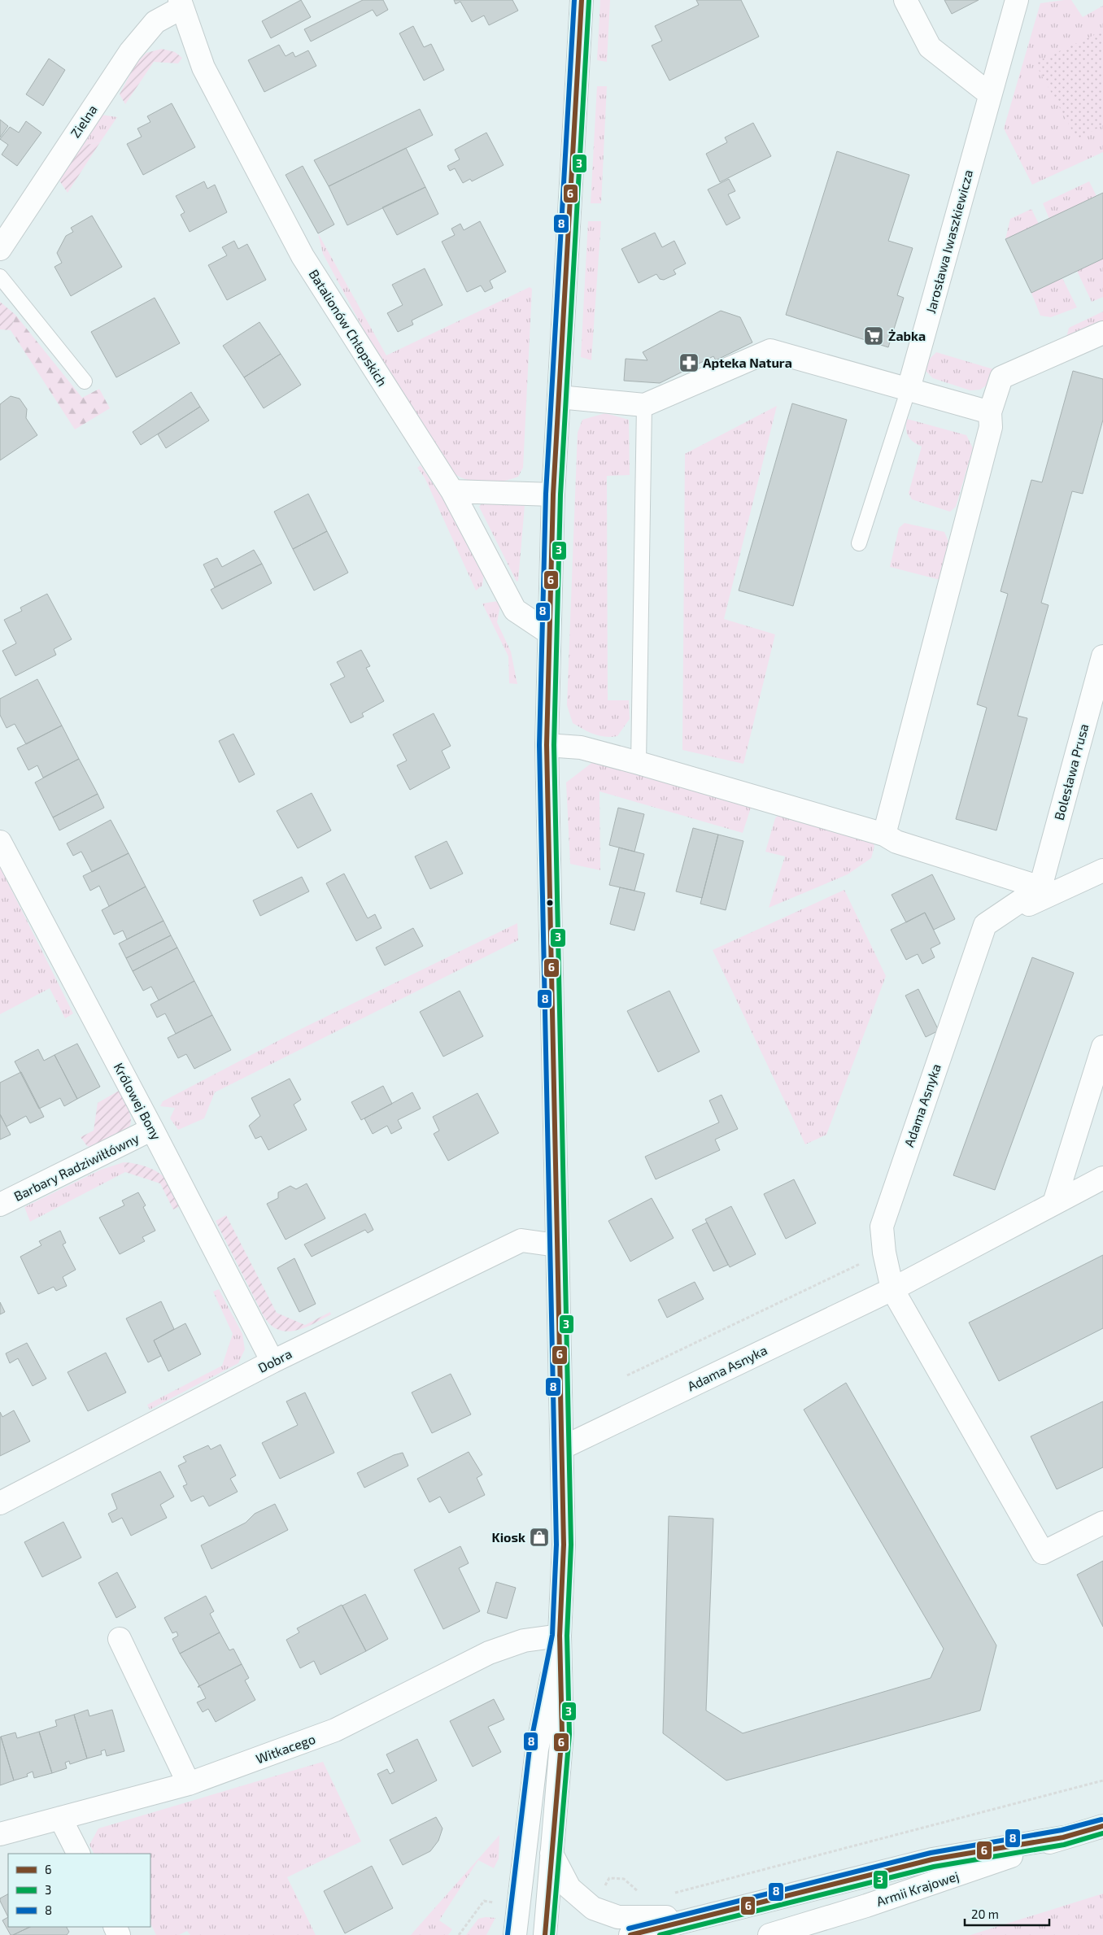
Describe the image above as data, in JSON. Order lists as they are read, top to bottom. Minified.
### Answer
{"streets":{"street":["Zielna","Jarosława Iwaszkiewicza","Batalionów Chłopskich","Bolesława Prusa","Królowej Bony","Adama Asnyka","Barbary Radziwiłłówny","Dobra","Witkacego","Armii Krajowej"]},"crossings":[["Zielna","Batalionów Chłopskich"],["Królowej Bony","Barbary Radziwiłłówny"],["Królowej Bony","Dobra"]],"places":{"supermarket":["Żabka"],"pharmacy":["Apteka Natura"],"shop":["Kiosk"]},"lines":["transit line 6","transit line 8","transit line 3"],"legend":["6","3","8"],"scale_bar":"20 m"}
